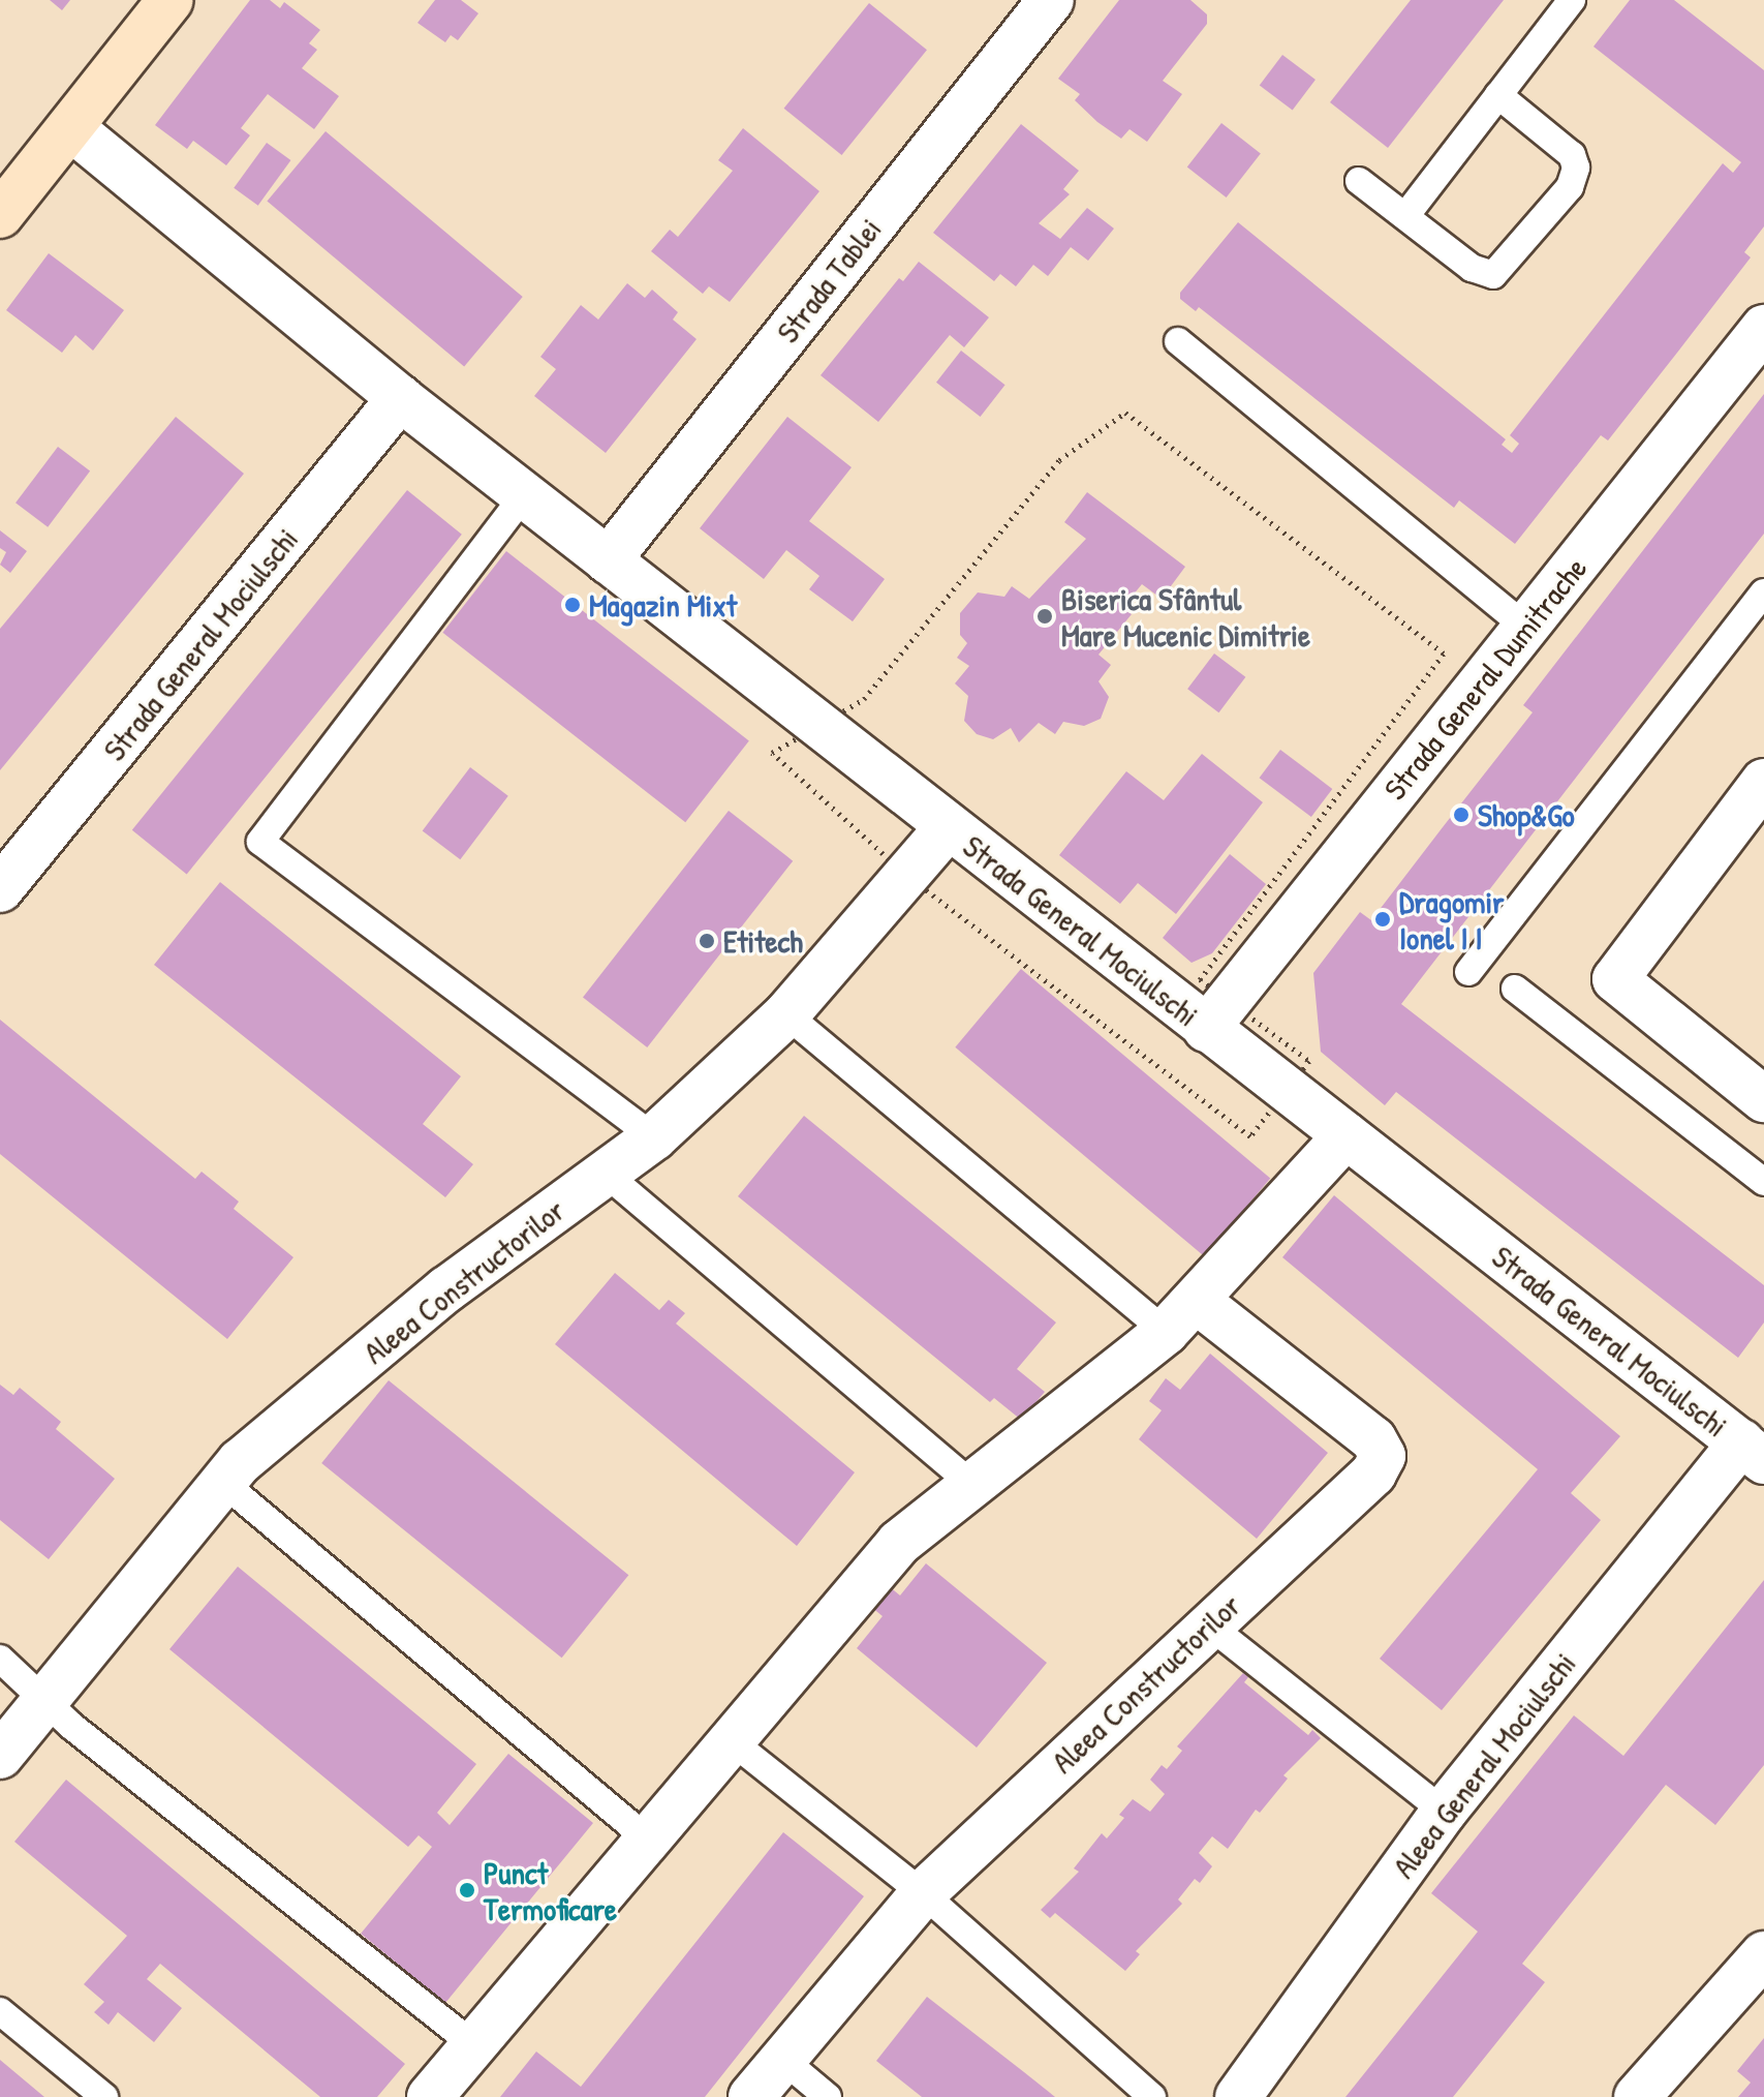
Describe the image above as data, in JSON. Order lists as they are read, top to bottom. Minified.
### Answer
{"streets":{"street":["Strada Tablei","Strada General Mociulschi","Strada General Dumitrache","Aleea Constructorilor","Aleea General Mociulschi"]},"crossings":[["Strada Tablei","Strada General Mociulschi"],["Strada General Mociulschi","Strada General Dumitrache"],["Strada General Mociulschi","Aleea Constructorilor"],["Strada General Mociulschi","Aleea General Mociulschi"]],"places":["Magazin Mixt","Biserica Sfântul Mare Mucenic Dimitrie","Shop&Go","Dragomir Ionel I I","Etitech","Punct Termoficare"]}
